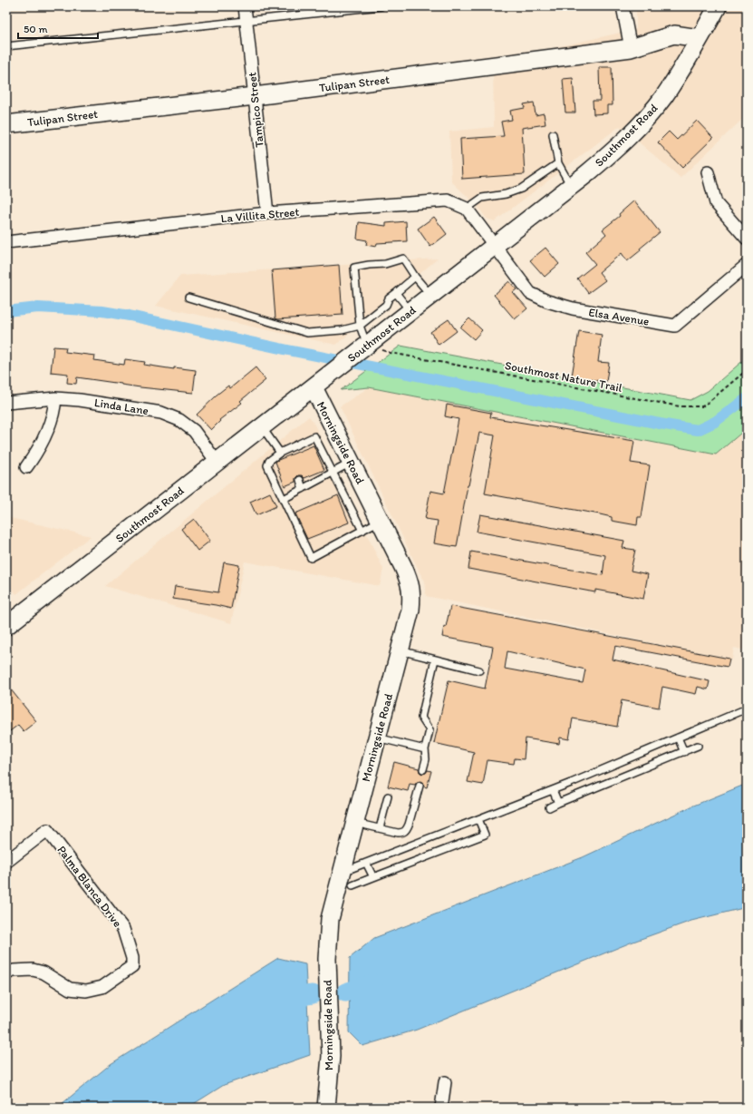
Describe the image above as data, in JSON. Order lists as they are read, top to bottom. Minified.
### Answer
{"streets":{"street":["Tulipan Street","Tampico Street","Southmost Road","La Villita Street","Elsa Avenue","Linda Lane","Morningside Road","Palma Blanca Drive"],"path":["Southmost Nature Trail"]},"crossings":[["Tulipan Street","Tampico Street"],["Tulipan Street","Southmost Road"],["Tampico Street","La Villita Street"],["Southmost Road","La Villita Street"],["Southmost Road","Elsa Avenue"],["Southmost Road","Southmost Nature Trail"],["Southmost Road","Linda Lane"],["Southmost Road","Morningside Road"],["La Villita Street","Elsa Avenue"]],"scale_bar":"50 m"}
